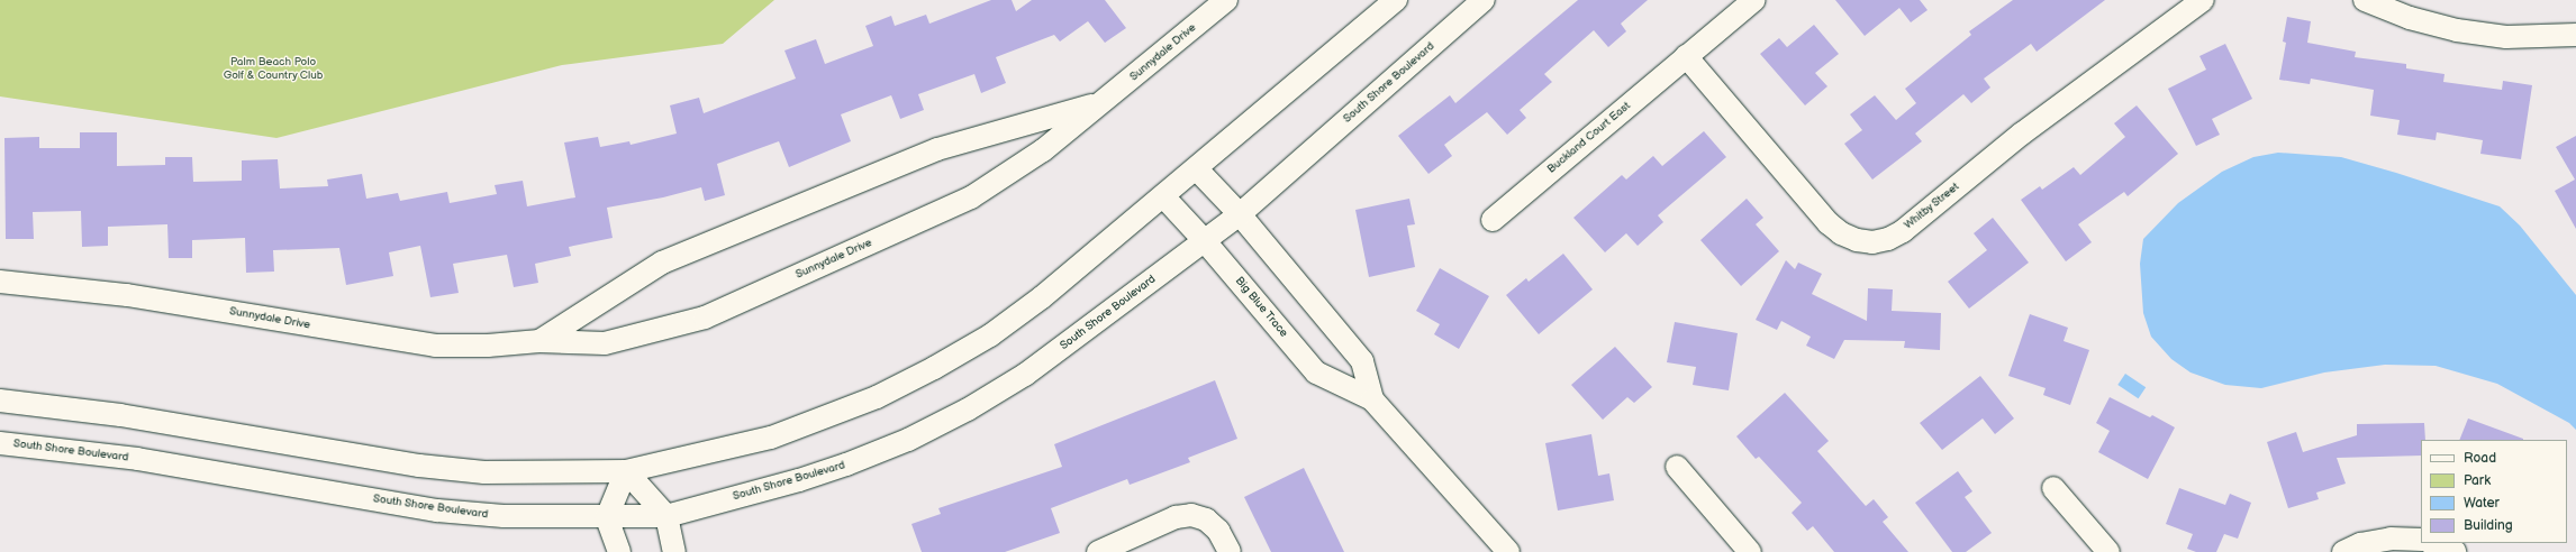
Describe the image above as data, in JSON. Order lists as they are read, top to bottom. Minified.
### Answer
{"streets":{"street":["Sunnydale Drive","South Shore Boulevard","Buckland Court East","Whitby Street","Big Blue Trace"]},"crossings":[["South Shore Boulevard","Big Blue Trace"],["Buckland Court East","Whitby Street"]],"parks":["Palm Beach Polo Golf & Country Club"],"legend":["Road","Park","Water","Building"]}
